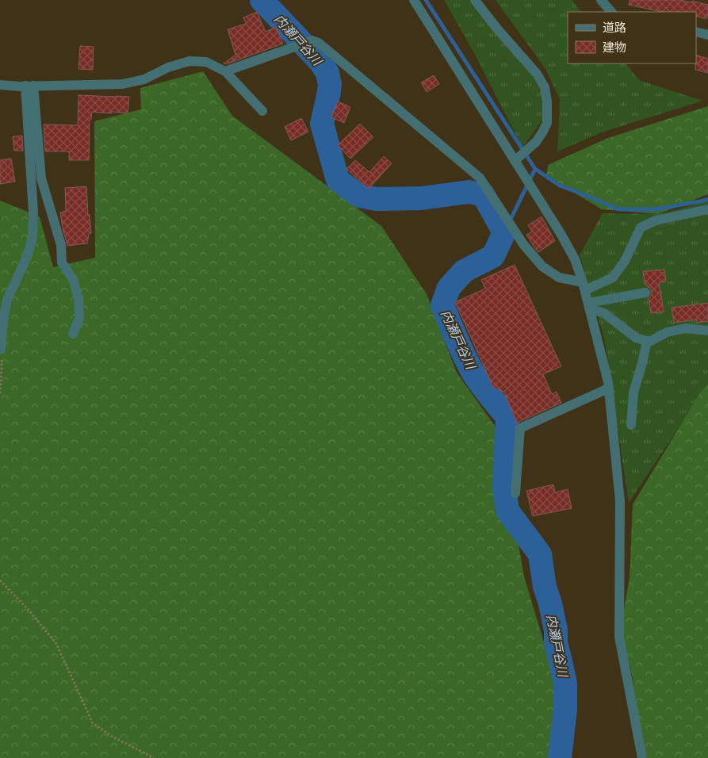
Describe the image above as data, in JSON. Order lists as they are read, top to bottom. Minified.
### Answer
{"water":["内瀬戸谷川"],"legend":["道路","建物"]}
